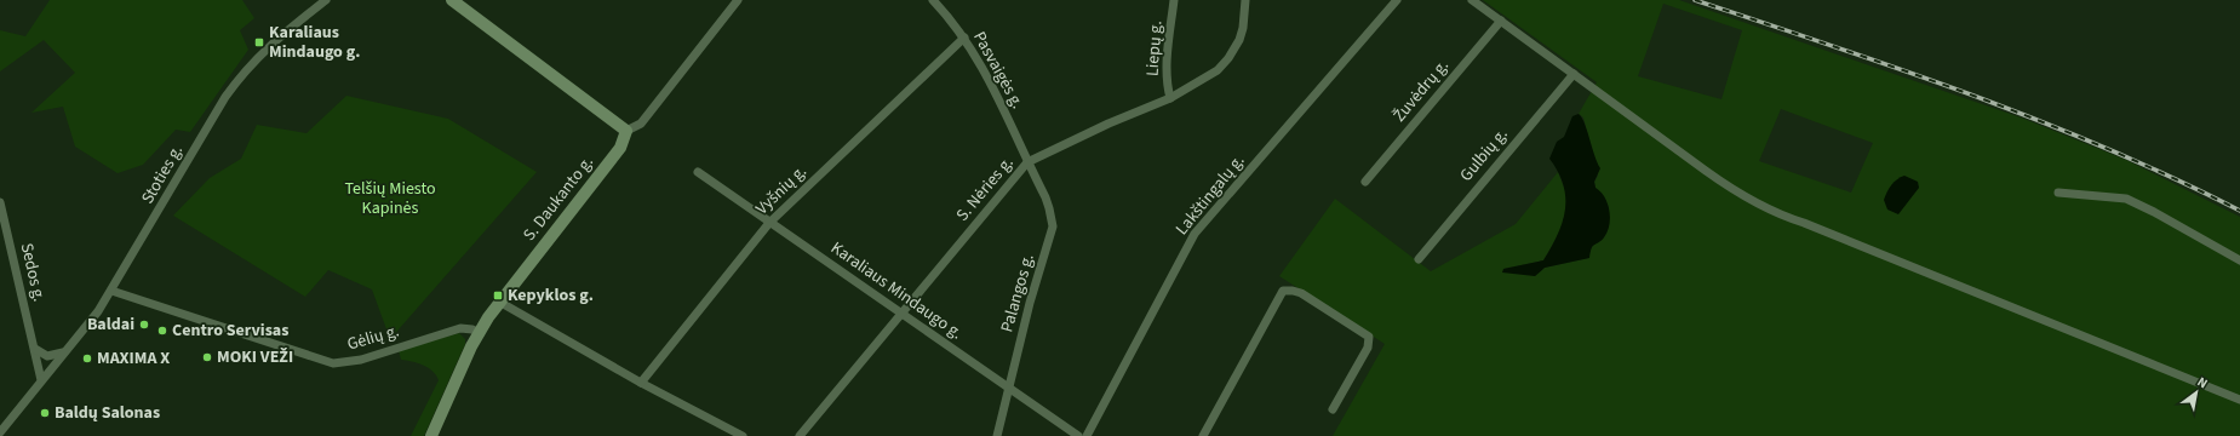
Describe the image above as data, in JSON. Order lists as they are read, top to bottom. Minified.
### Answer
{"streets":{"main road":["S. Daukanto g."],"street":["Liepų g.","Pasvaigės g.","Žuvėdrų g.","Gulbių g.","Stoties g.","S. Nėries g.","Vyšnių g.","Lakštingalų g.","Sedos g.","Karaliaus Mindaugo g.","Palangos g.","Gėlių g."]},"crossings":[["Liepų g.","S. Nėries g."],["Pasvaigės g.","S. Nėries g."],["Pasvaigės g.","Vyšnių g."],["Pasvaigės g.","Palangos g."],["Stoties g.","Sedos g."],["Stoties g.","Gėlių g."],["S. Nėries g.","Karaliaus Mindaugo g."],["S. Nėries g.","Palangos g."],["Vyšnių g.","Karaliaus Mindaugo g."],["S. Daukanto g.","Gėlių g."],["Karaliaus Mindaugo g.","Palangos g."]],"parks":["Telšių Miesto Kapinės"],"places":{"transit":["Karaliaus Mindaugo g.","Kepyklos g."],"other":["Baldai","Centro Servisas","MOKI VEŽI","MAXIMA X","Baldų Salonas"]},"north":"top right"}
